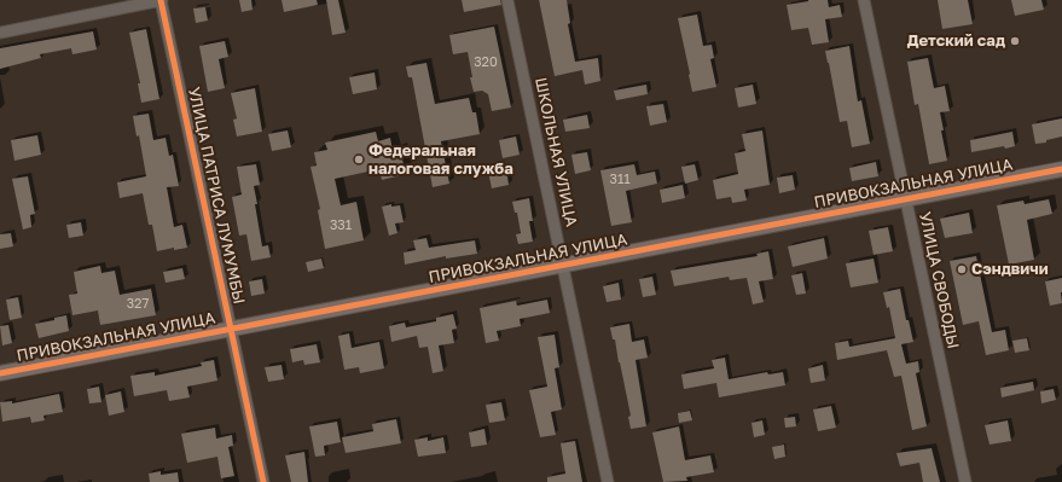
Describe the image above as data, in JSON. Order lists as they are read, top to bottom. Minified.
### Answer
{"streets":{"street":["ШКОЛЬНАЯ УЛИЦА","ПРИВОКЗАЛЬНАЯ УЛИЦА","УЛИЦА ПАТРИСА ЛУМУМБЫ","УЛИЦА СВОБОДЫ"]},"crossings":[["ШКОЛЬНАЯ УЛИЦА","ПРИВОКЗАЛЬНАЯ УЛИЦА"],["ПРИВОКЗАЛЬНАЯ УЛИЦА","УЛИЦА ПАТРИСА ЛУМУМБЫ"],["ПРИВОКЗАЛЬНАЯ УЛИЦА","УЛИЦА СВОБОДЫ"]],"places":["Детский сад","Федеральная налоговая служба","Сэндвичи"],"house_numbers":["320","311","331","327"]}
